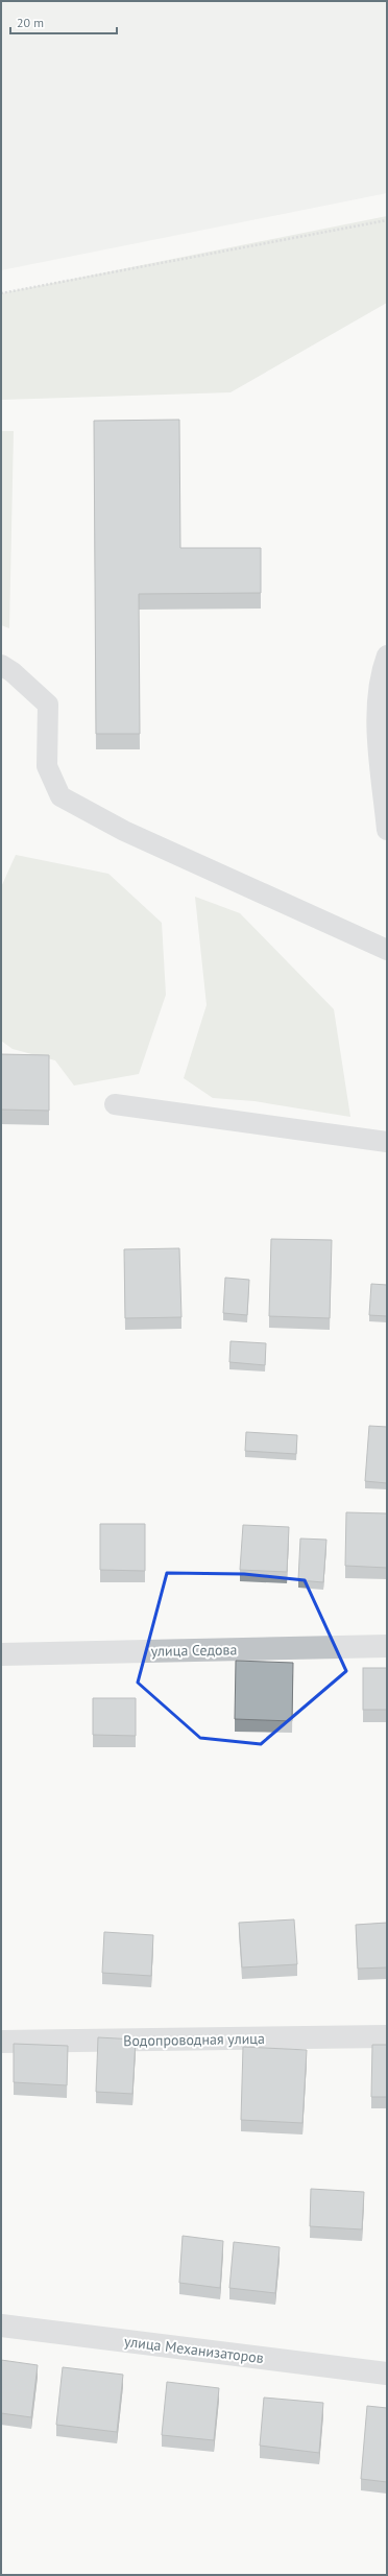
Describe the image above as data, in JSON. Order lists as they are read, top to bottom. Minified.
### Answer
{"streets":{"street":["улица Седова","Водопроводная улица","улица Механизаторов"]},"scale_bar":"20 m"}
